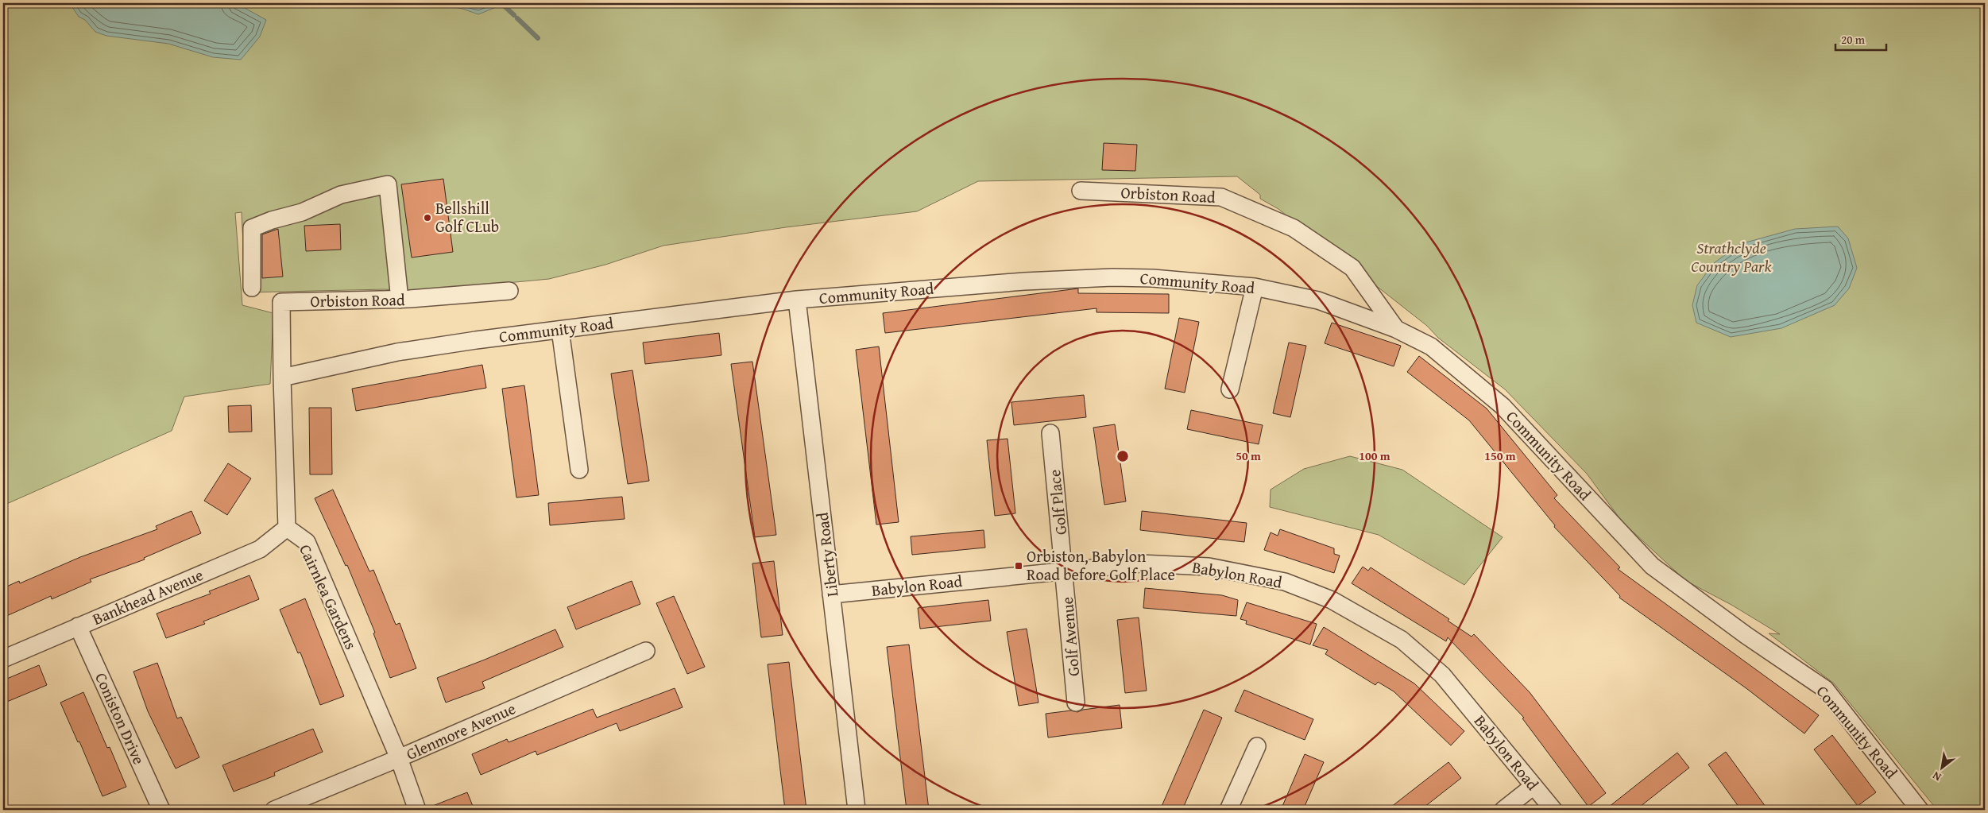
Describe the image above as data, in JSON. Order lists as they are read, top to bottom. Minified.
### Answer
{"streets":{"street":["Orbiston Road","Community Road","Golf Place","Liberty Road","Babylon Road","Bankhead Avenue","Cairnlea Gardens","Golf Avenue","Coniston Drive","Glenmore Avenue"]},"crossings":[["Orbiston Road","Community Road"],["Orbiston Road","Cairnlea Gardens"],["Community Road","Liberty Road"],["Community Road","Cairnlea Gardens"],["Golf Place","Babylon Road"],["Golf Place","Golf Avenue"],["Liberty Road","Babylon Road"],["Babylon Road","Golf Avenue"],["Bankhead Avenue","Cairnlea Gardens"],["Bankhead Avenue","Coniston Drive"],["Cairnlea Gardens","Glenmore Avenue"]],"parks":["Strathclyde Country Park"],"places":{"other":["Bellshill Golf CLub"],"transit":["Orbiston, Babylon Road before Golf Place"]},"scale_bar":"20 m","north":"bottom left","rings":["50 m","100 m","150 m"]}
